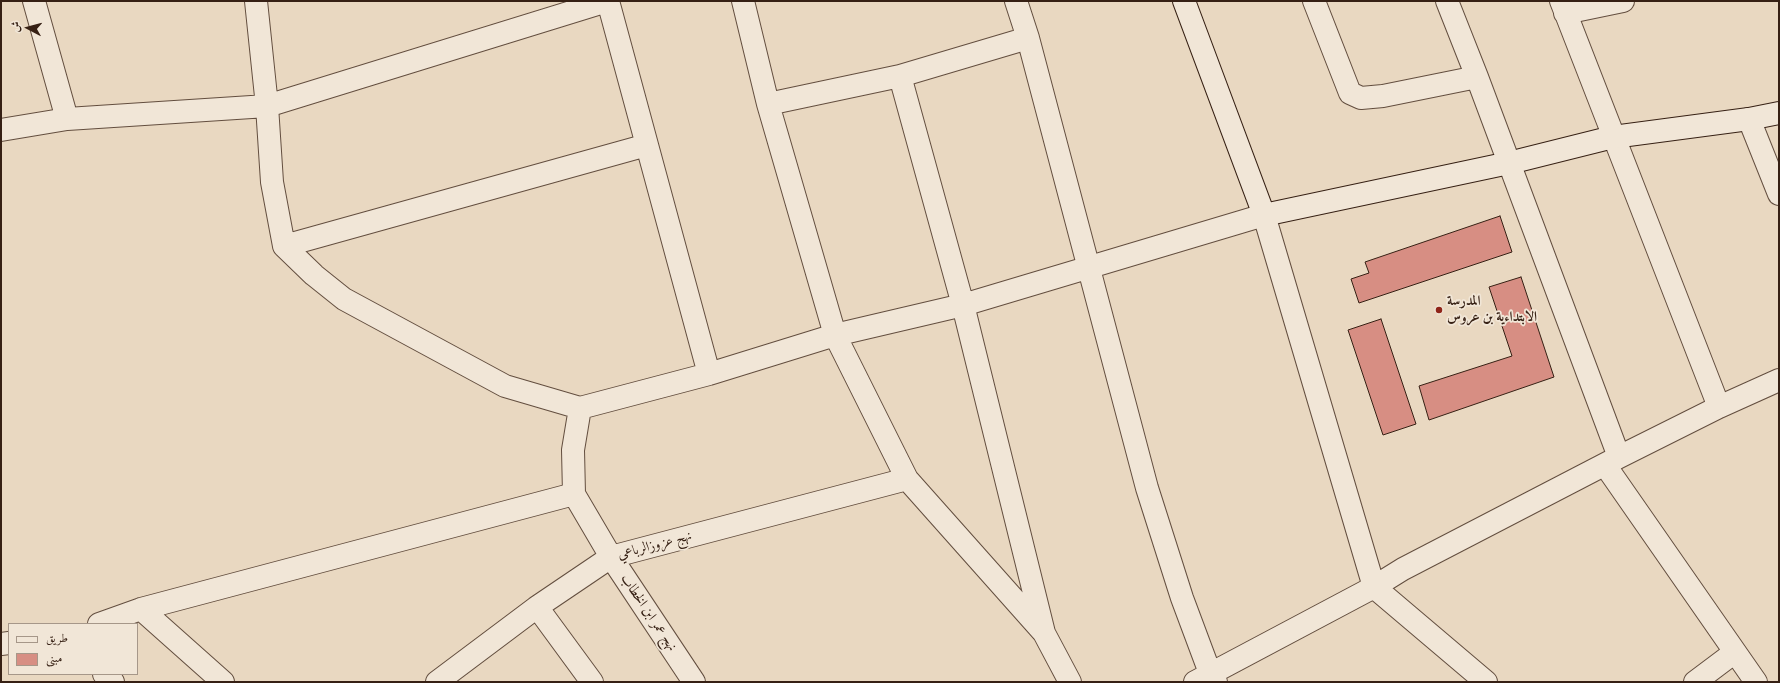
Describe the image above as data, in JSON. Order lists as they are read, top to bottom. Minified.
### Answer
{"streets":{"street":["نهج عزوزالرباعي","نهج عمر ابن الخطاب"]},"crossings":[["نهج عزوزالرباعي","نهج عمر ابن الخطاب"]],"places":["المدرسة الابتداءية بن عروس"],"legend":["طريق","مبنى"],"north":"left"}
